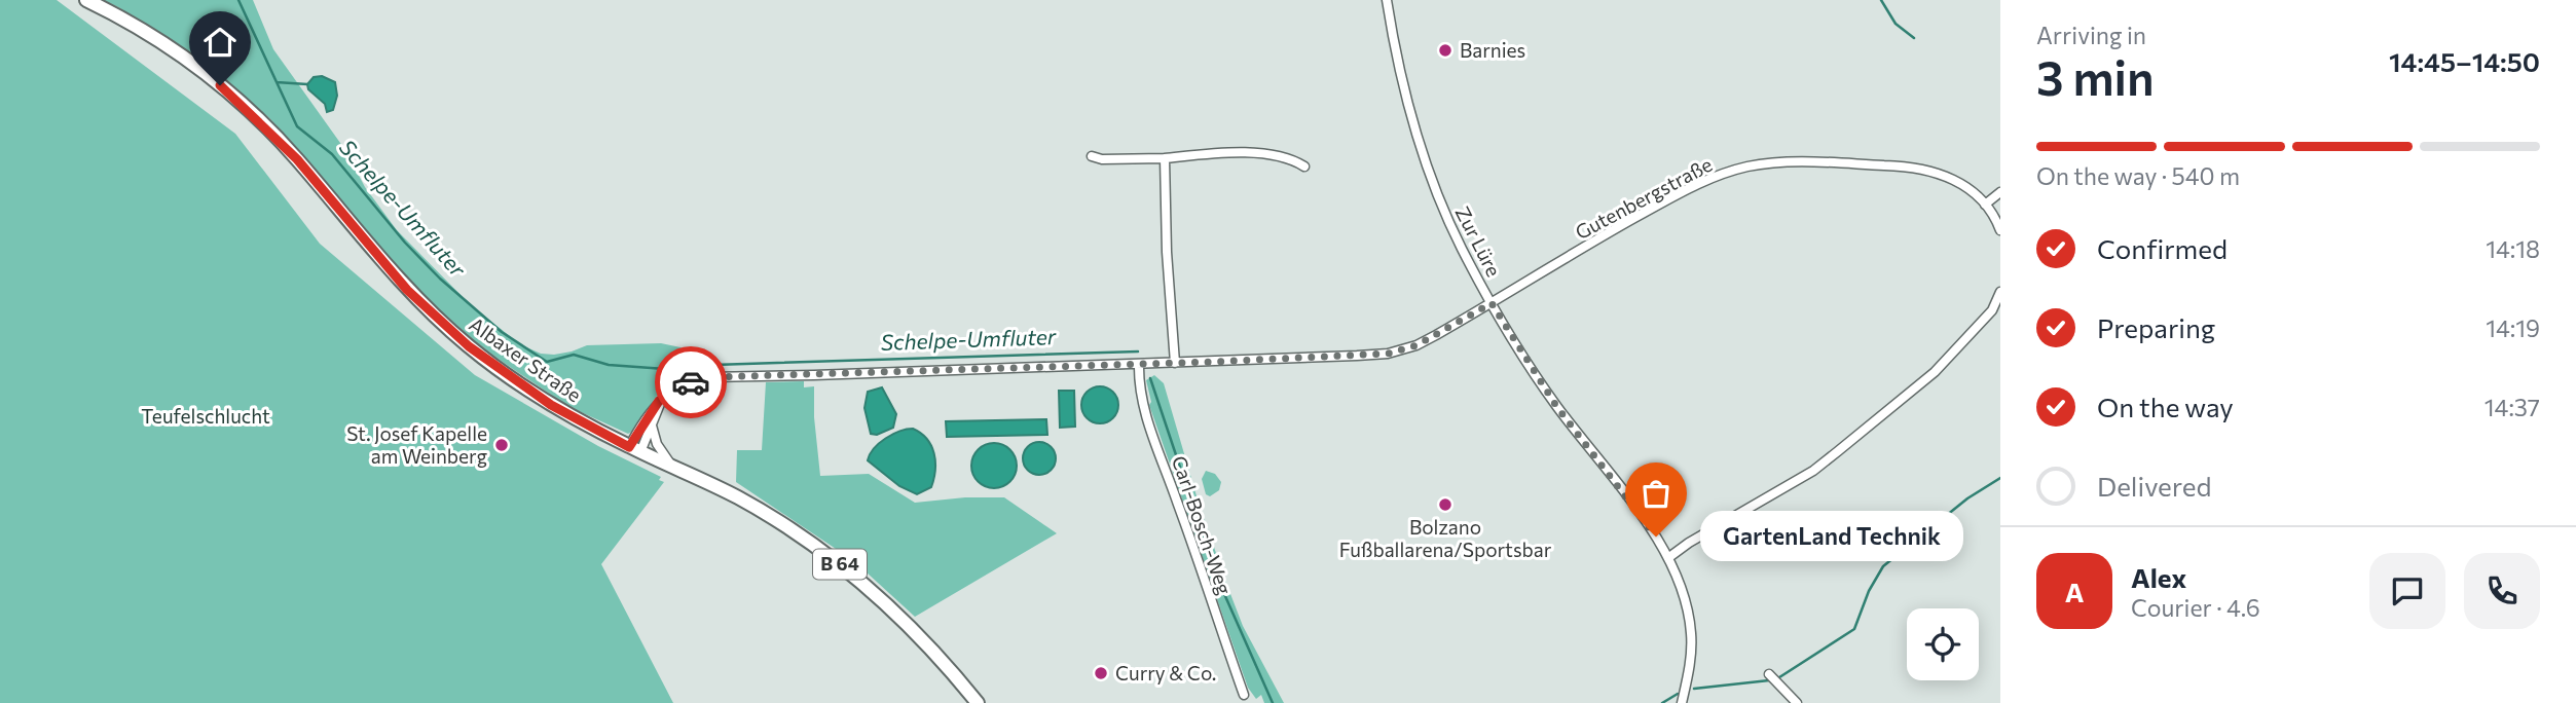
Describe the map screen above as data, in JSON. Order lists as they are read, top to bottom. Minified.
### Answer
{"streets":{"main road":["Albaxer Straße","B 64"],"street":["Gutenbergstraße","Zur Lüre","Carl-Bosch-Weg"]},"crossings":[["Gutenbergstraße","Zur Lüre"],["Gutenbergstraße","Carl-Bosch-Weg"]],"water":["Schelpe-Umfluter"],"parks":["Teufelschlucht"],"places":["Barnies","St. Josef Kapelle am Weinberg","Bolzano Fußballarena/Sportsbar","GartenLand Technik","Curry & Co."],"page":{"heading":["3 min","Arriving in","14:45–14:50"],"panel":["Alex","Courier · 4.6"],"bar":"On the way · 540 m","list":[["Confirmed","14:18"],["Preparing","14:19"],["On the way","14:37"],"Delivered"],"bubble":"GartenLand Technik","round":"A"}}
